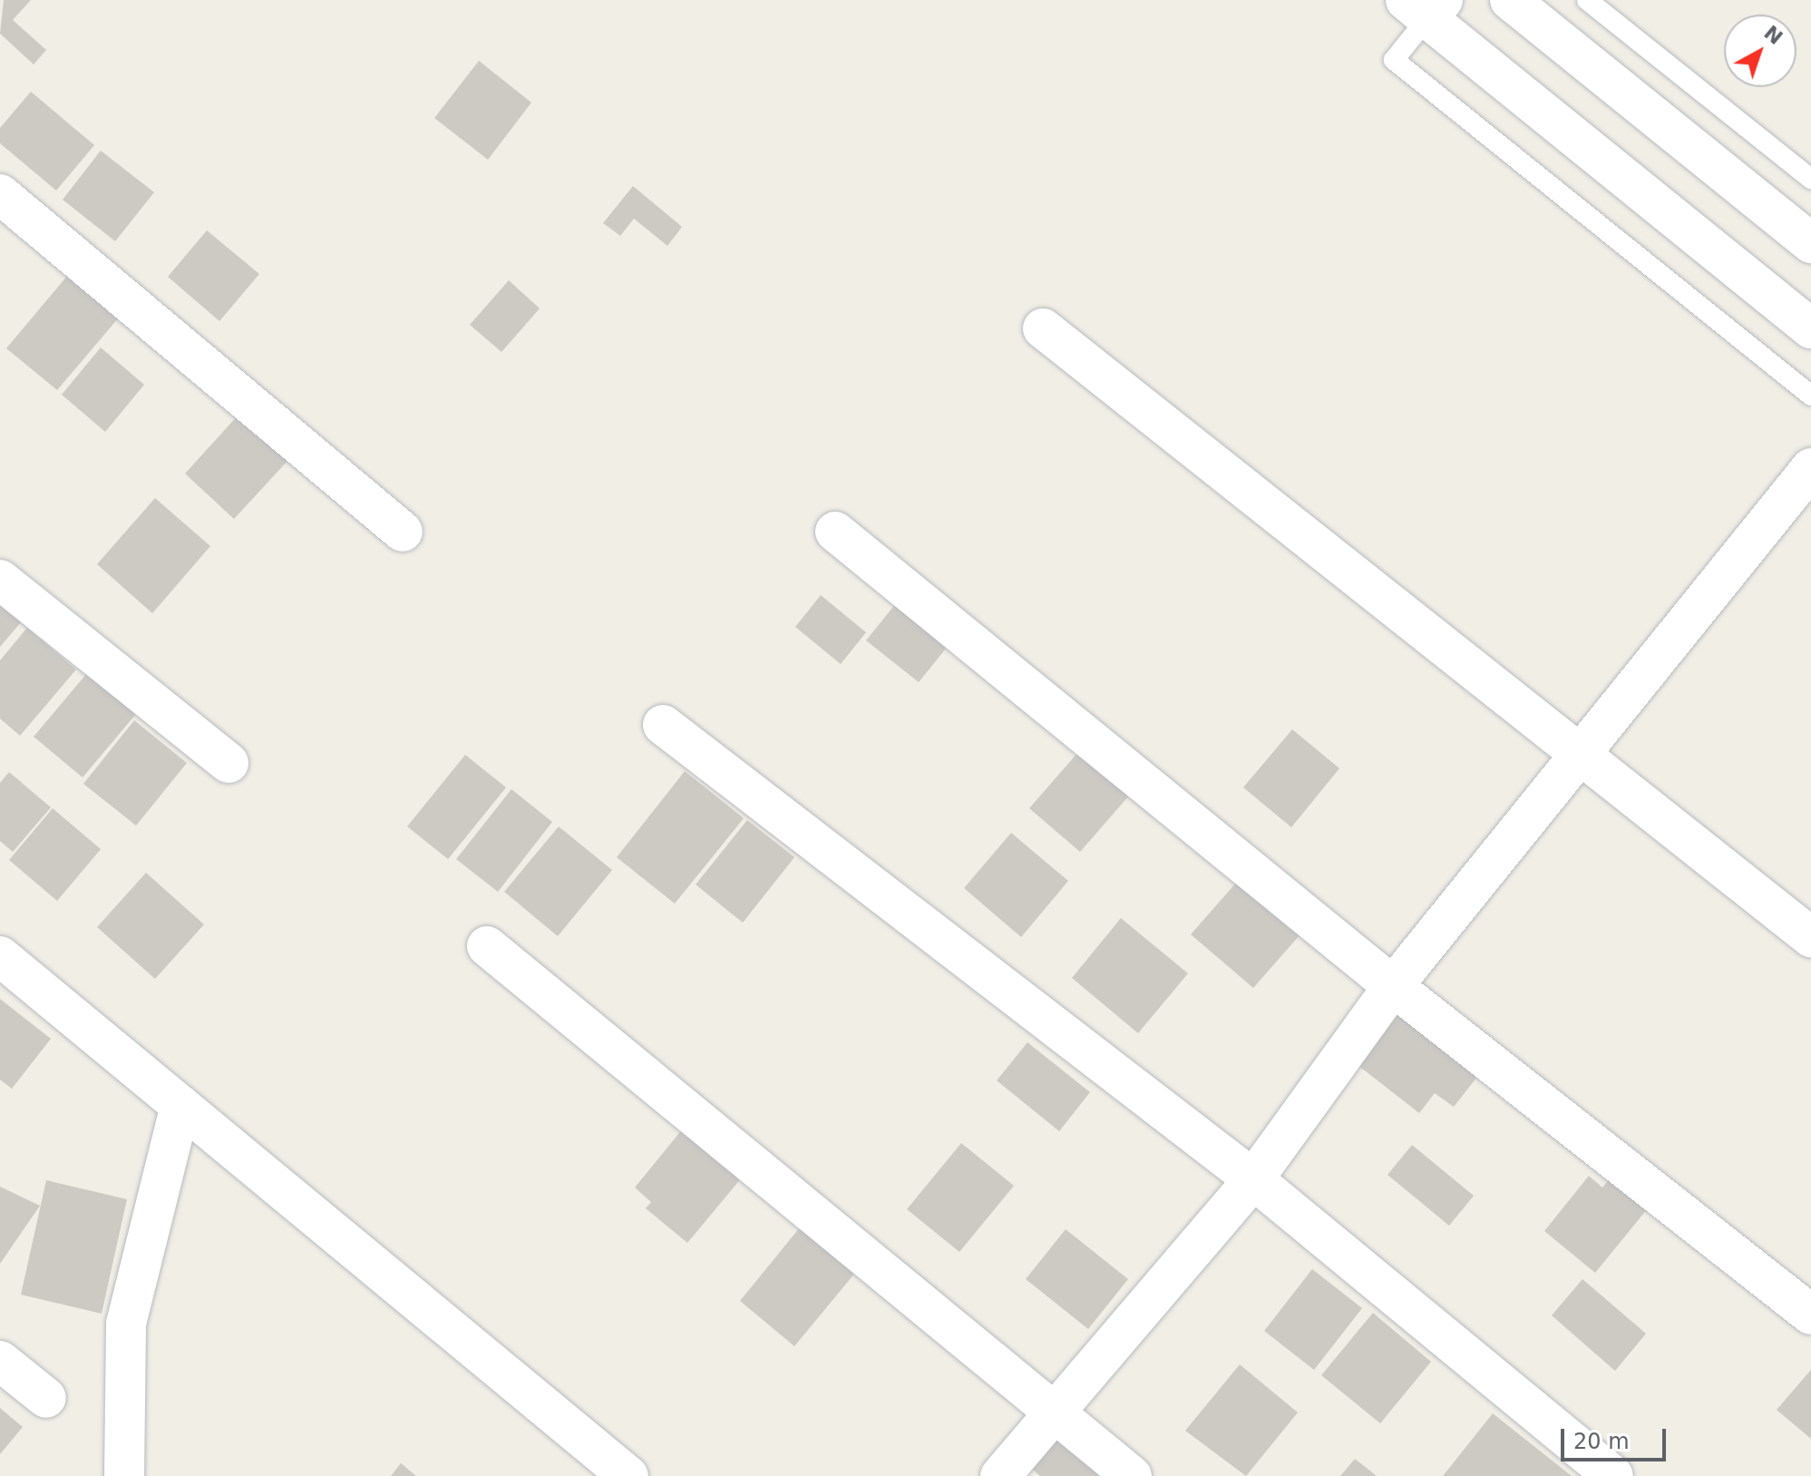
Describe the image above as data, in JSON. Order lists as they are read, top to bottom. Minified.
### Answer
{"scale_bar":"20 m","north":"top right"}
